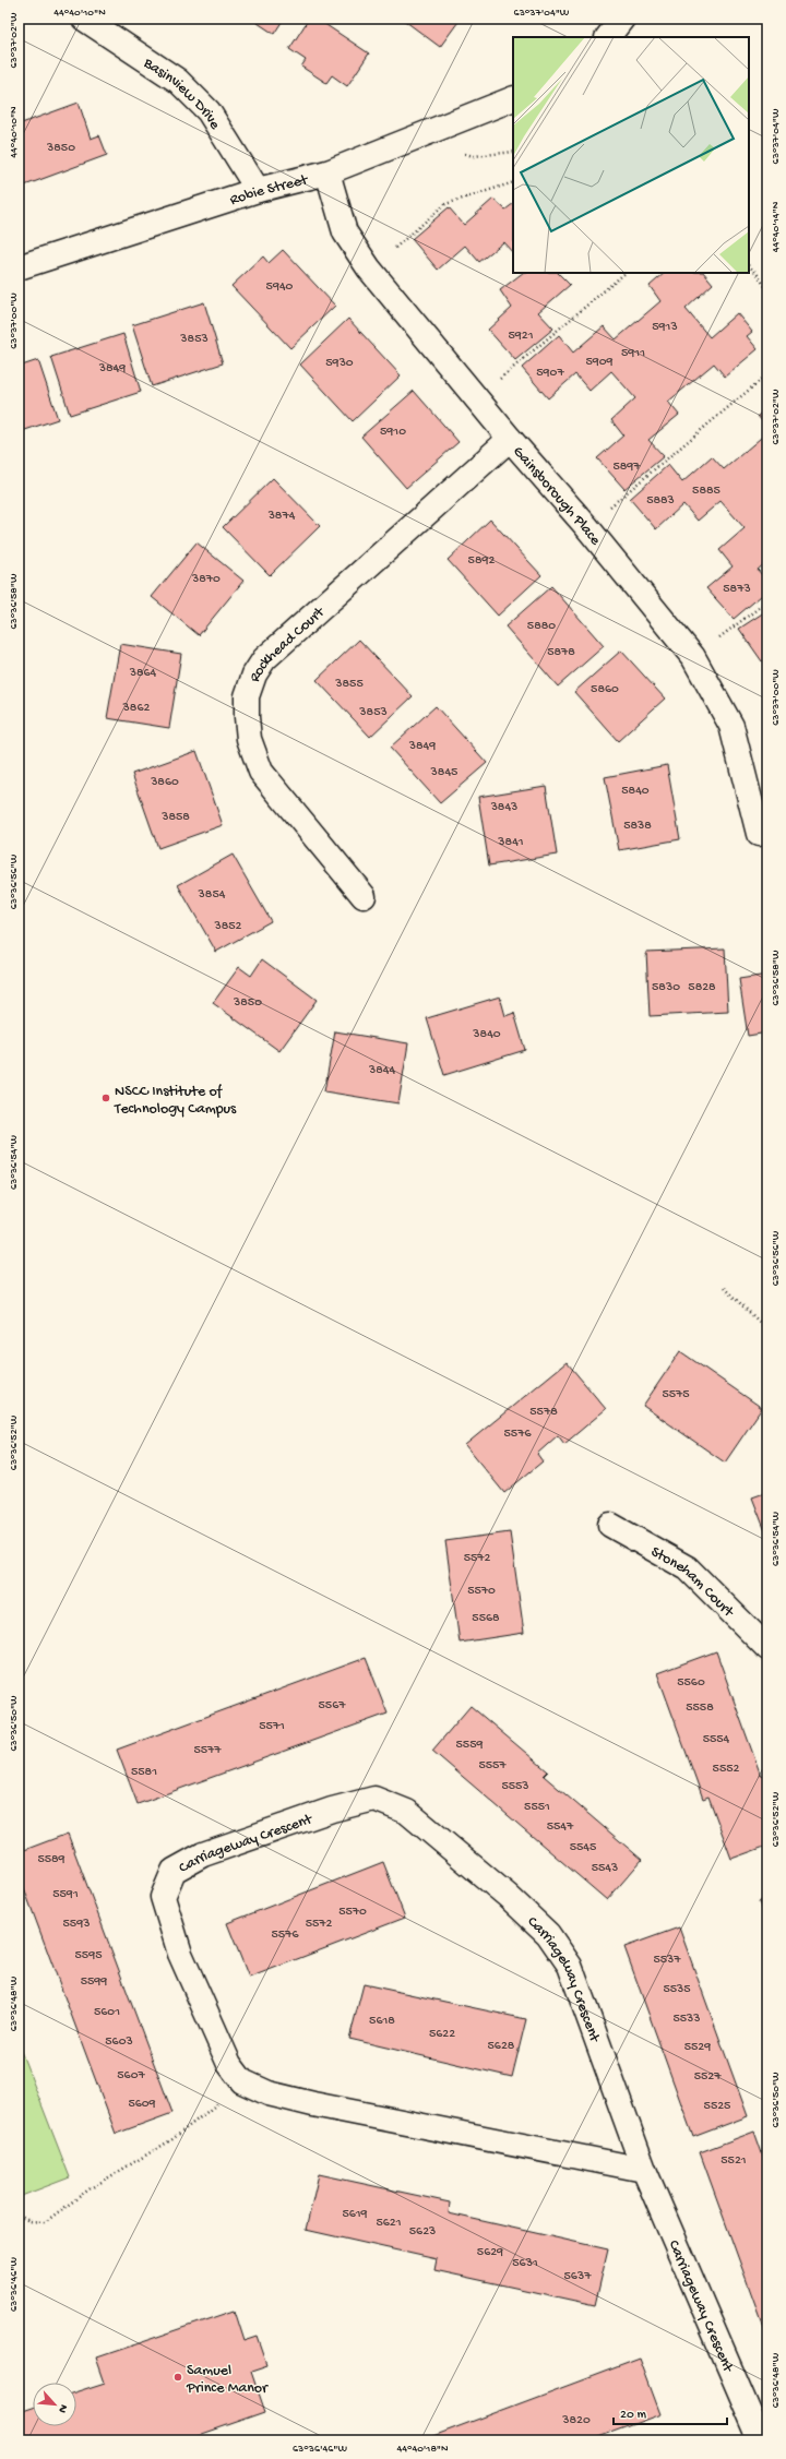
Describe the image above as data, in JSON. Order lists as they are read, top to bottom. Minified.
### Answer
{"streets":{"street":["Basinview Drive","Robie Street","Gainsborough Place","Rockhead Court","Stoneham Court","Carriageway Crescent"]},"crossings":[["Basinview Drive","Robie Street"],["Robie Street","Gainsborough Place"],["Gainsborough Place","Rockhead Court"]],"places":["NSCC Institute of Technology Campus","Samuel Prince Manor"],"house_numbers":["3850","5940","5913","5921","3853","5911","5909","5930","3849","5907","5910","5897","5885","5883","3874","5892","3870","5873","5880","5878","3864","3855","5860","3862","3853","3849","3845","3860","5840","3843","3858","5838","3841","3854","3852","5830","5828","3850","3840","3844","5575","5578","5576","5572","5570","5568","5560","5567","5558","5571","5554","5559","5577","5557","5552","5581","5553","5551","5547","5545","5589","5543","5591","5570","5593","5572","5576","5595","5537","5599","5535","5601","5533","5618","5622","5603","5628","5529","5607","5527","5609","5525","5521","5619","5621","5623","5629","5631","5637","3820"],"scale_bar":"20 m","north":"bottom right","coordinates":["44°40'10\"N","63°37'04\"W","63°37'02\"W","44°40'14\"N","63°37'00\"W","63°36'58\"W","63°36'56\"W","63°36'54\"W","63°36'52\"W","63°36'50\"W","63°36'48\"W","63°36'46\"W","44°40'18\"N"]}
